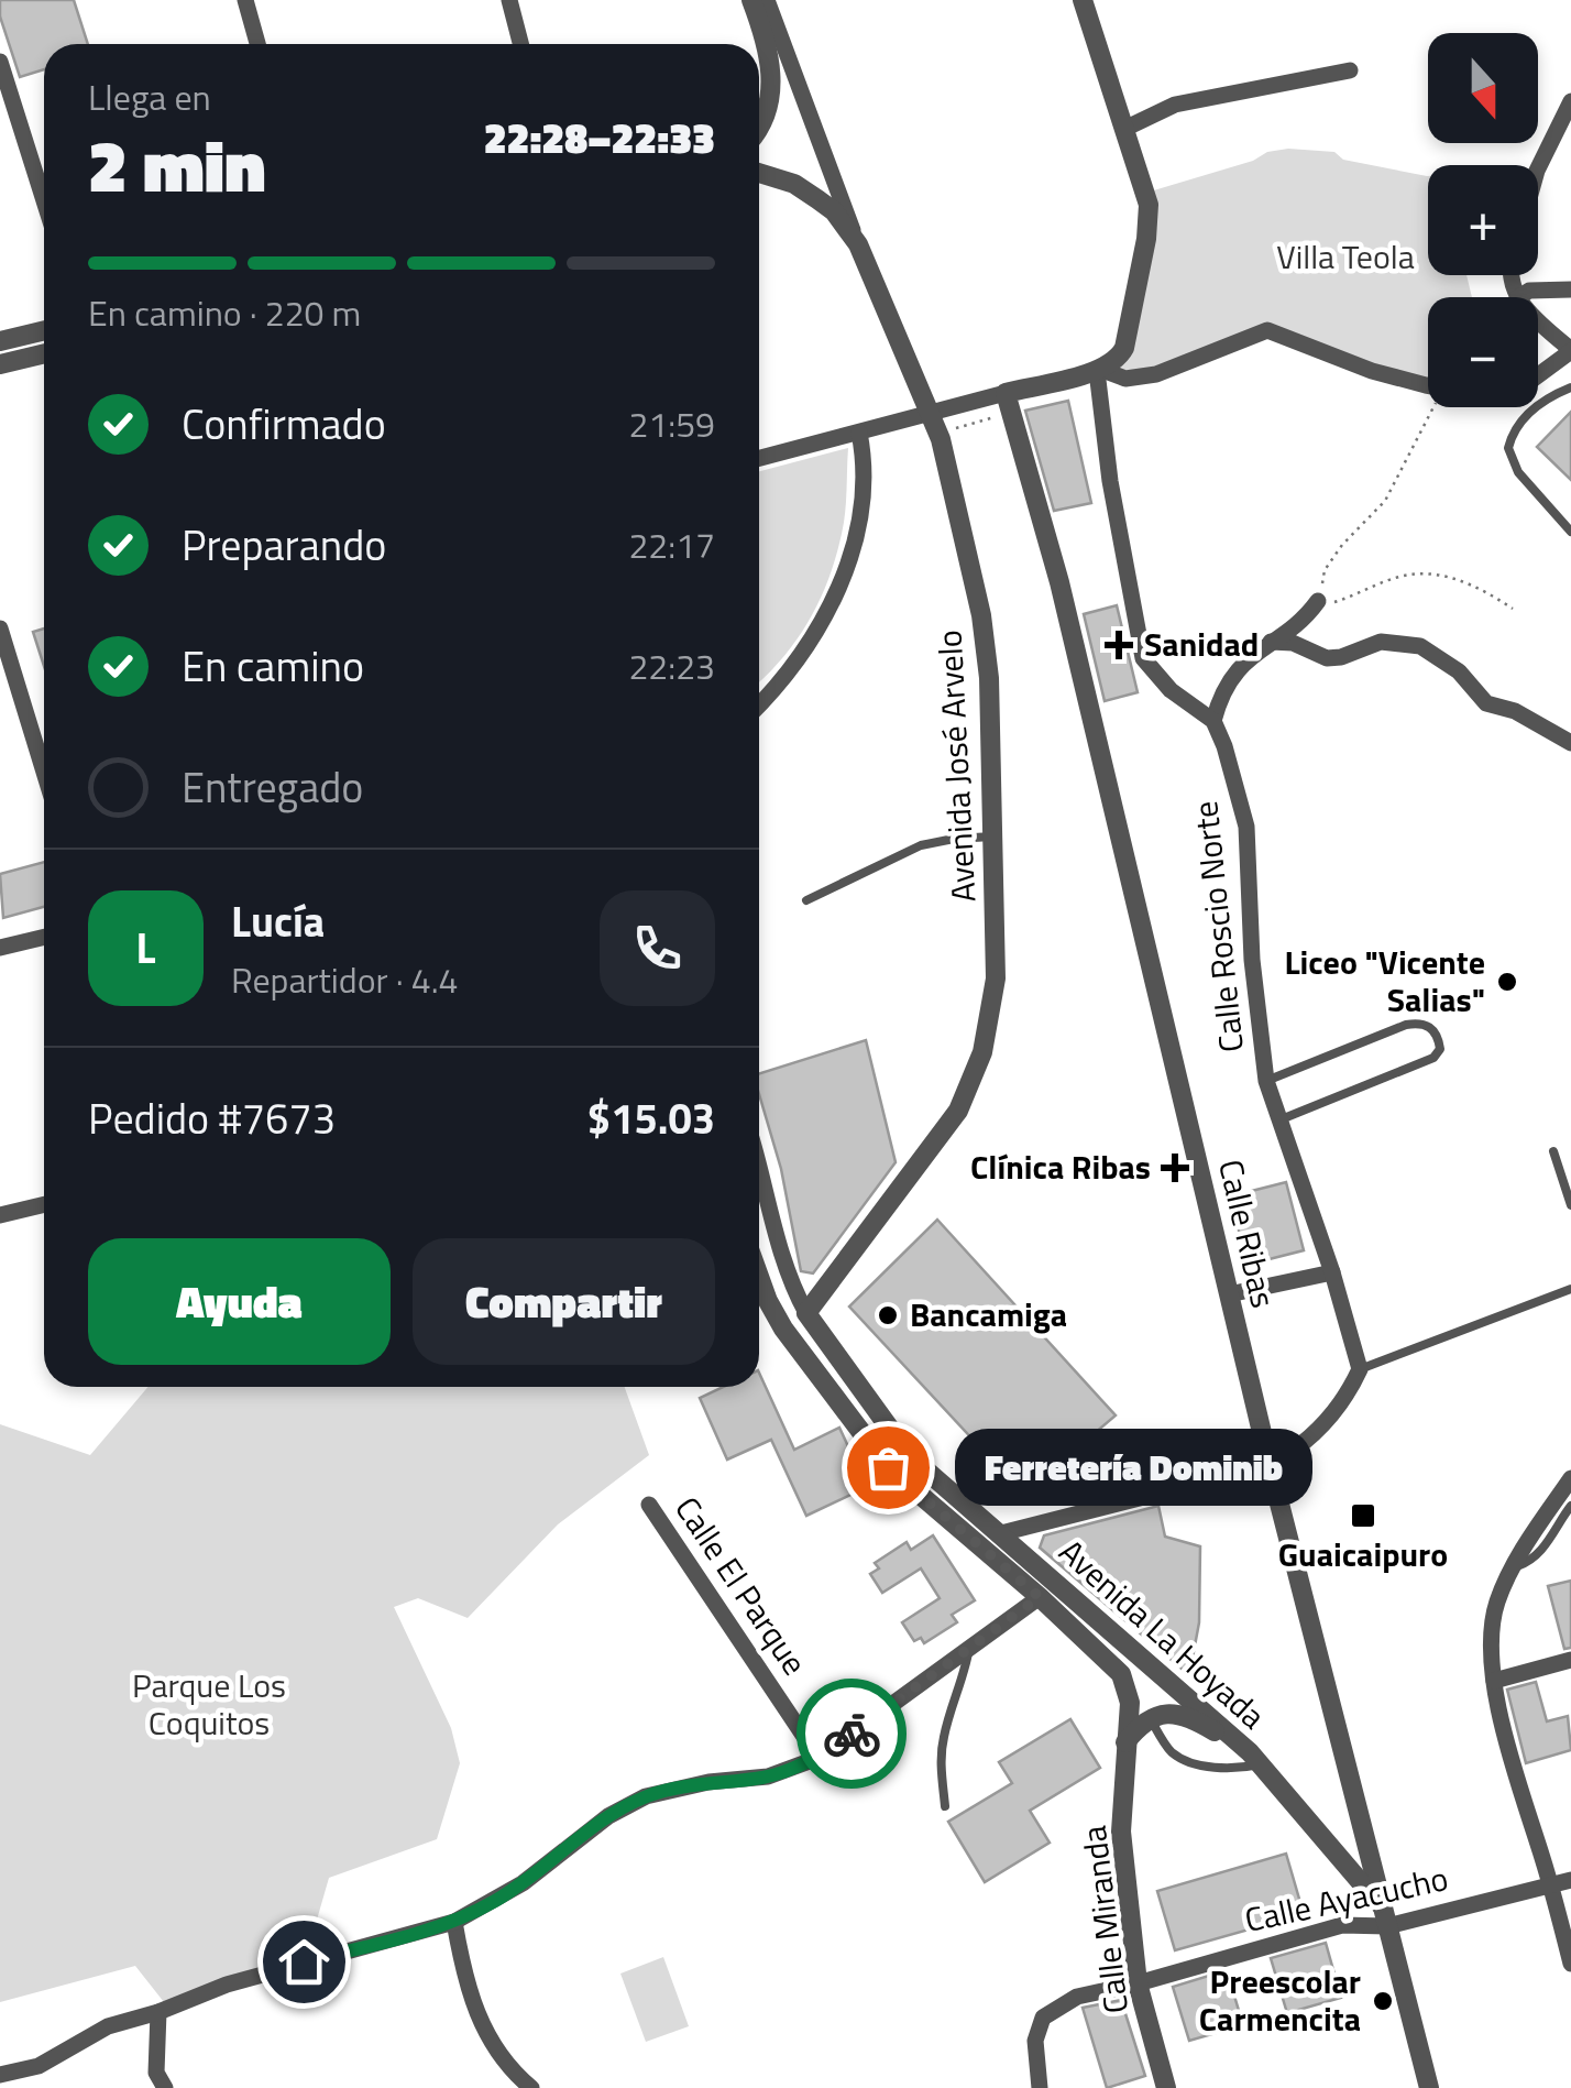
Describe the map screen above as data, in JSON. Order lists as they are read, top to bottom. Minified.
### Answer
{"streets":{"street":["Avenida José Arvelo","Calle Roscio Norte","Calle Ribas","Calle El Parque","Avenida La Hoyada","Calle Ayacucho","Calle Miranda"]},"crossings":[["Avenida José Arvelo","Avenida La Hoyada"],["Calle Ribas","Avenida La Hoyada"],["Calle Ribas","Calle Ayacucho"],["Avenida La Hoyada","Calle Ayacucho"],["Avenida La Hoyada","Calle Miranda"],["Calle Ayacucho","Calle Miranda"]],"parks":["Villa Teola","Parque Los Coquitos"],"places":{"health":["Sanidad","Clínica Ribas"],"other":["Liceo \"Vicente Salias\"","Bancamiga","Ferretería Dominib","Preescolar Carmencita"],"transit":["Guaicaipuro"]},"north":"bottom","page":{"map_buttons":["+","−"],"heading":["2 min","Llega en","22:28–22:33"],"panel":["Lucía","Repartidor · 4.4","Pedido #7673","$15.03"],"bar":"En camino · 220 m","list":[["Confirmado","21:59"],["Preparando","22:17"],["En camino","22:23"],"Entregado"],"round":"L","buttons":["Ayuda","Compartir"],"bubble":"Ferretería Dominib"}}
